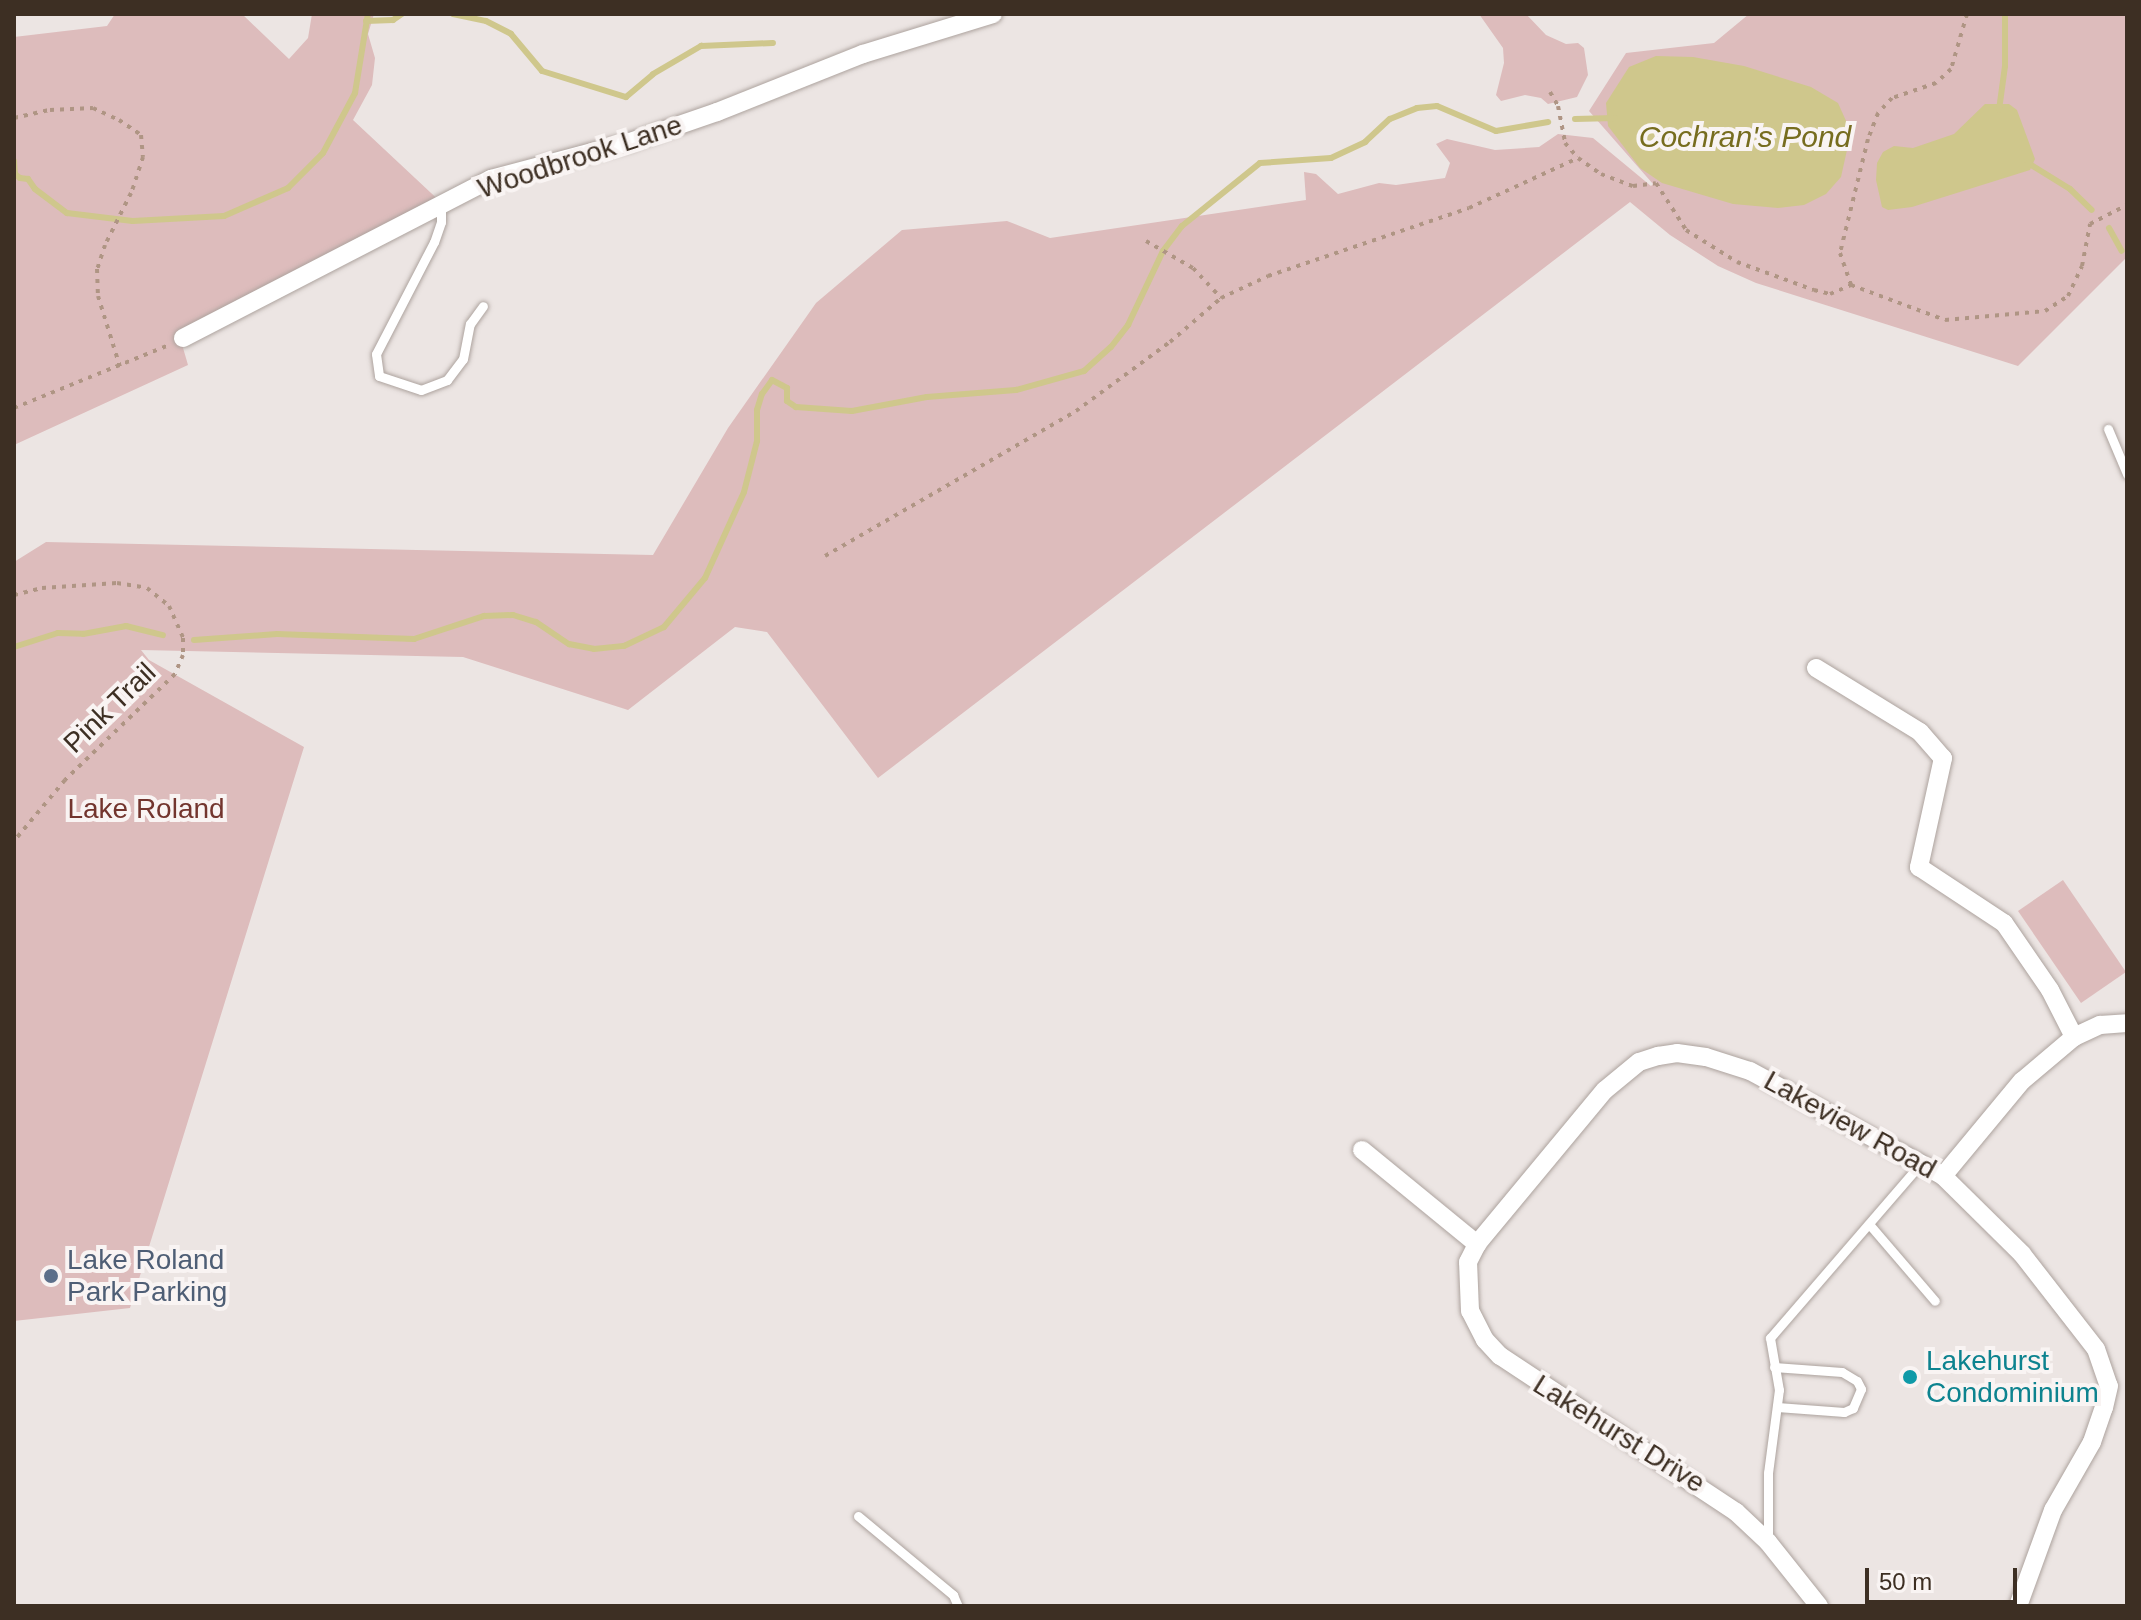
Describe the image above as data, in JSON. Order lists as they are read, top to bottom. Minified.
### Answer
{"streets":{"street":["Woodbrook Lane","Lakeview Road","Lakehurst Drive"],"path":["Pink Trail"]},"crossings":[["Lakeview Road","Lakehurst Drive"]],"water":["Cochran's Pond"],"parks":["Lake Roland"],"places":["Lake Roland Park Parking","Lakehurst Condominium"],"scale_bar":"50 m"}
